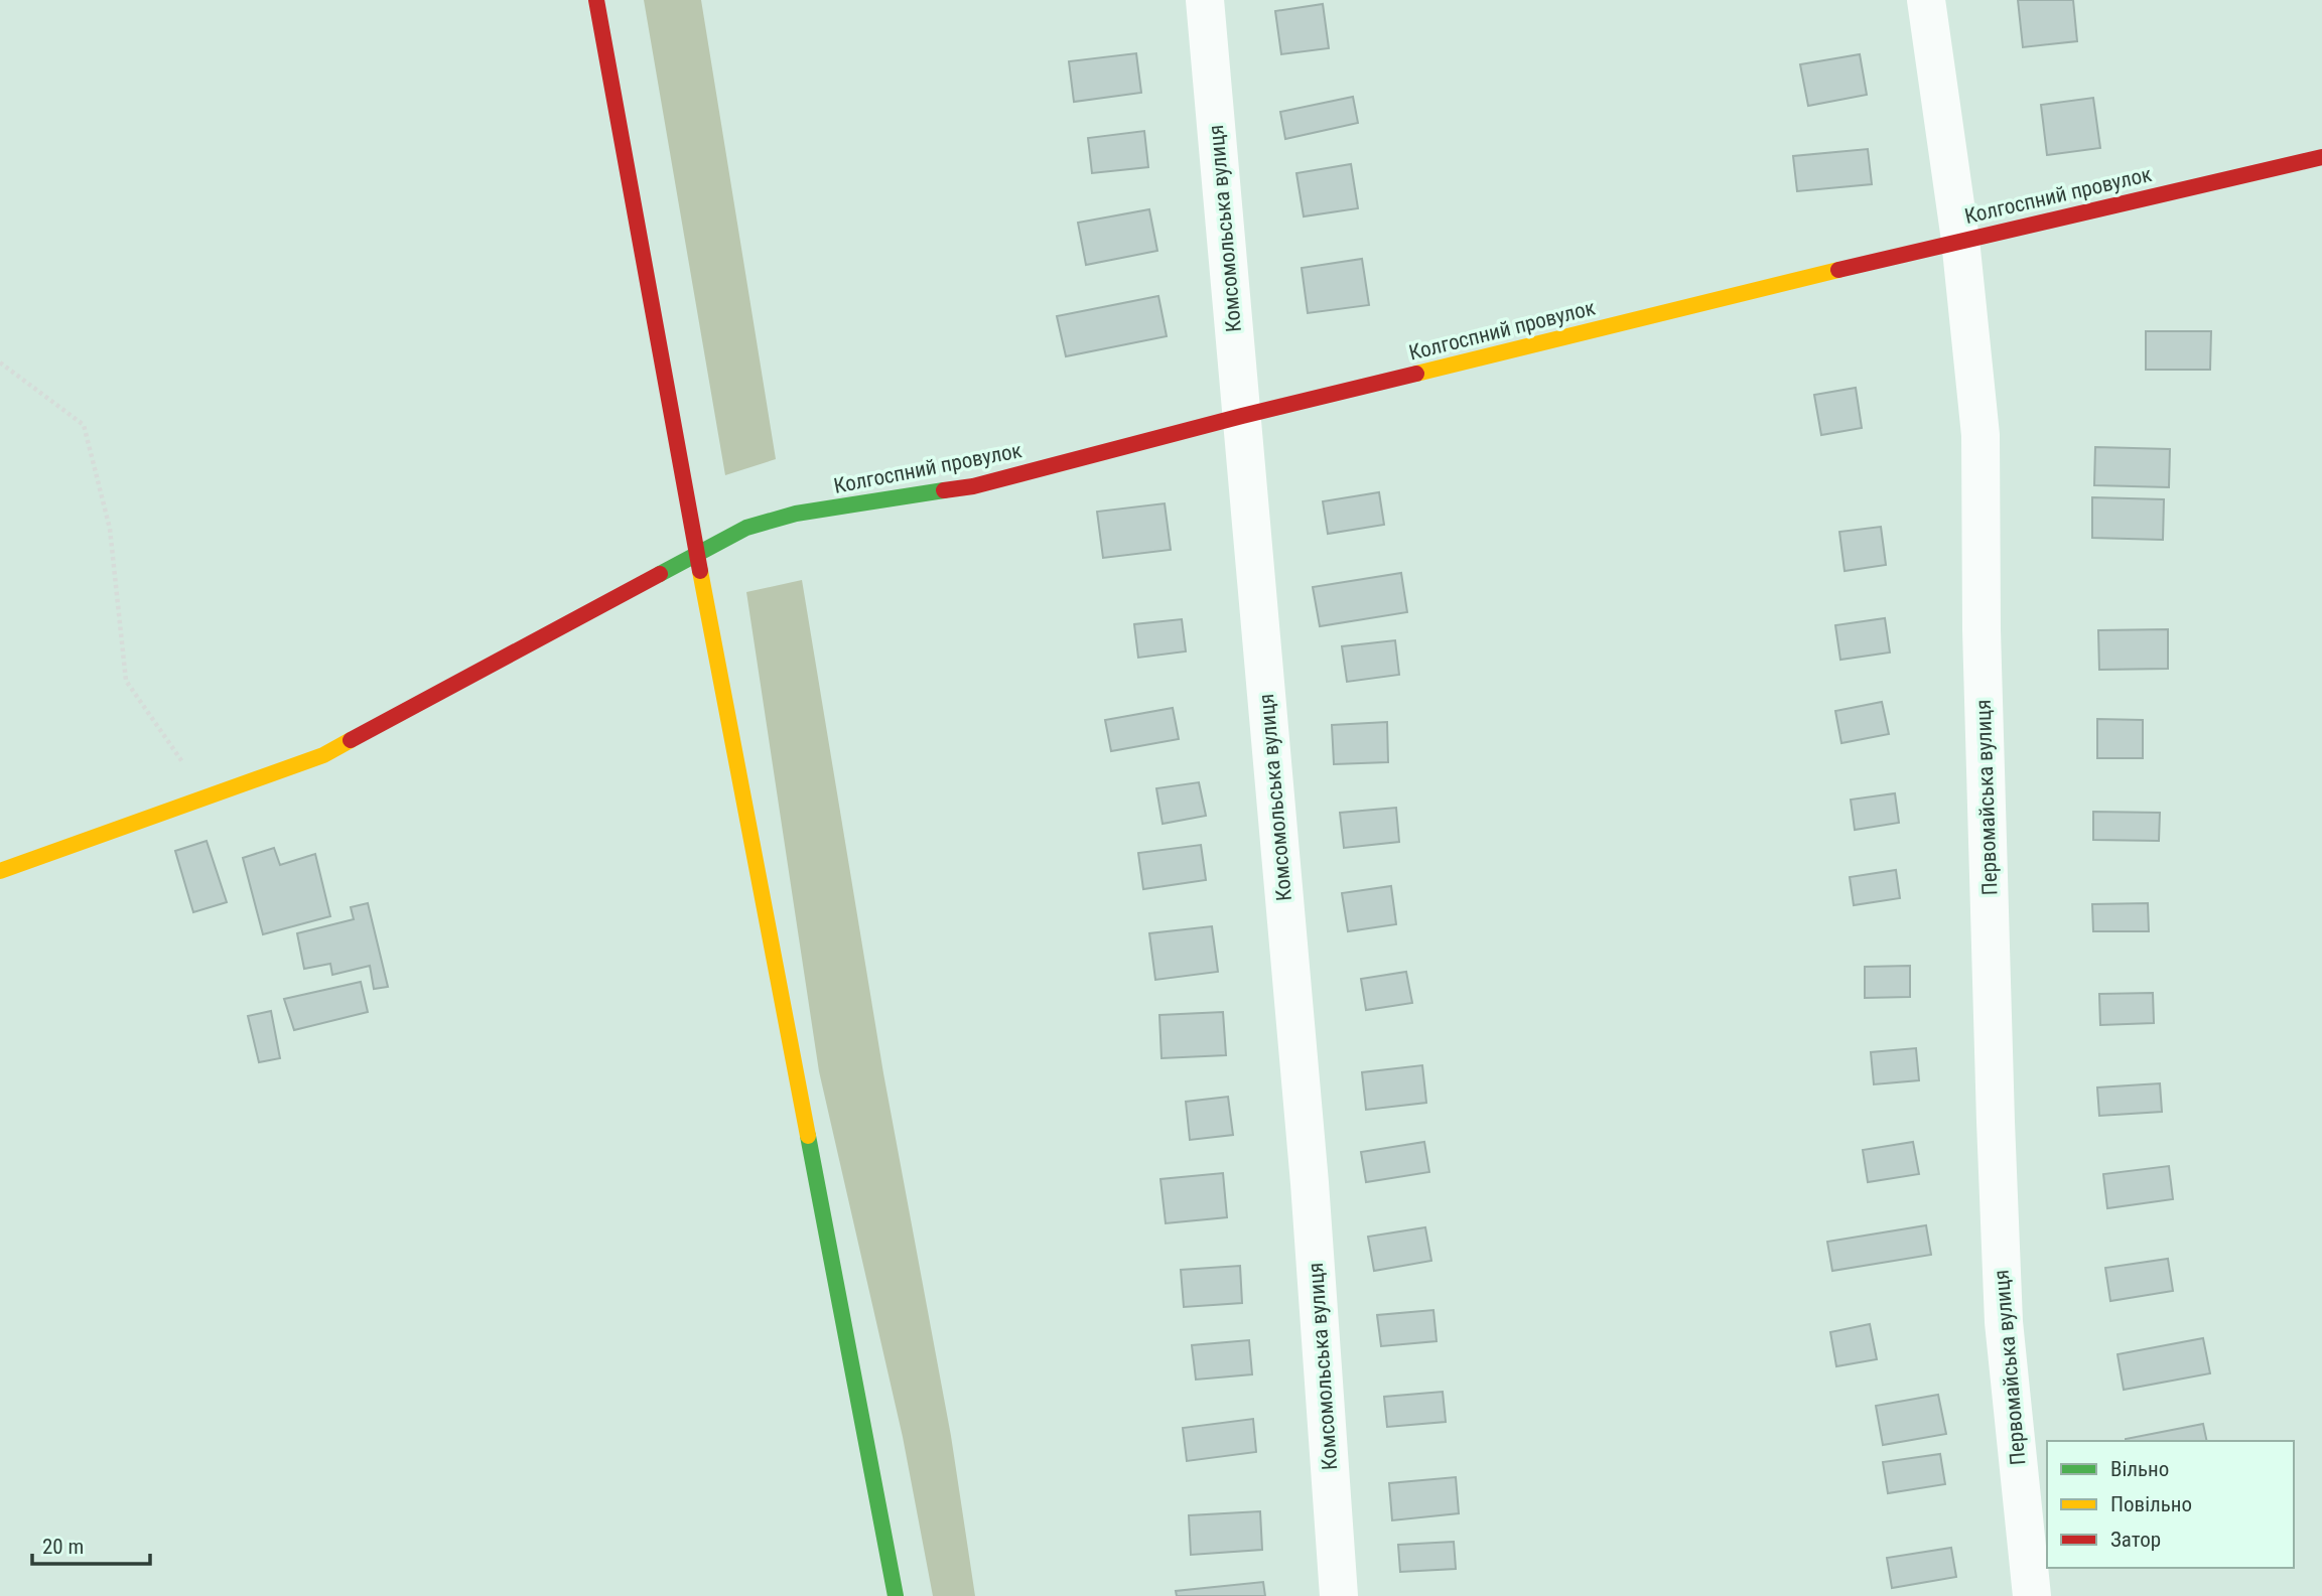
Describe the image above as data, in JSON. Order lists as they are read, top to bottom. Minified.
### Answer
{"streets":{"street":["Колгоспний провулок","Комсомольська вулиця","Первомайська вулиця"]},"crossings":[["Колгоспний провулок","Комсомольська вулиця"],["Колгоспний провулок","Первомайська вулиця"]],"legend":["Вільно","Повільно","Затор"],"scale_bar":"20 m"}
